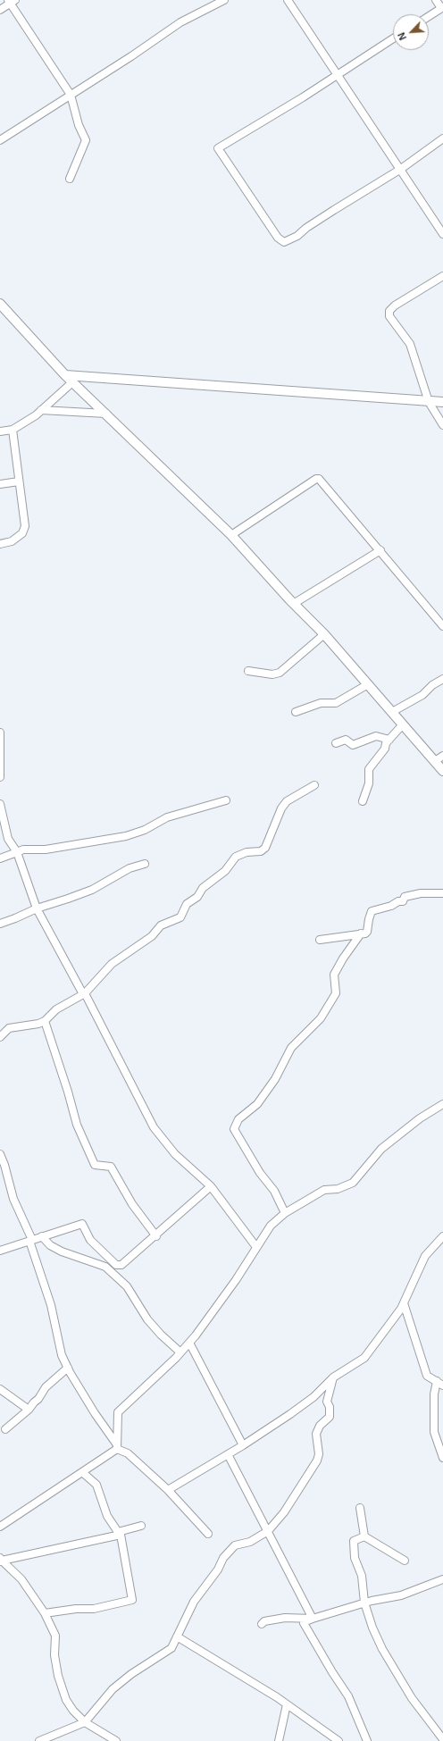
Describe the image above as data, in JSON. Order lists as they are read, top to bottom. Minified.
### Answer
{"north":"bottom left"}
